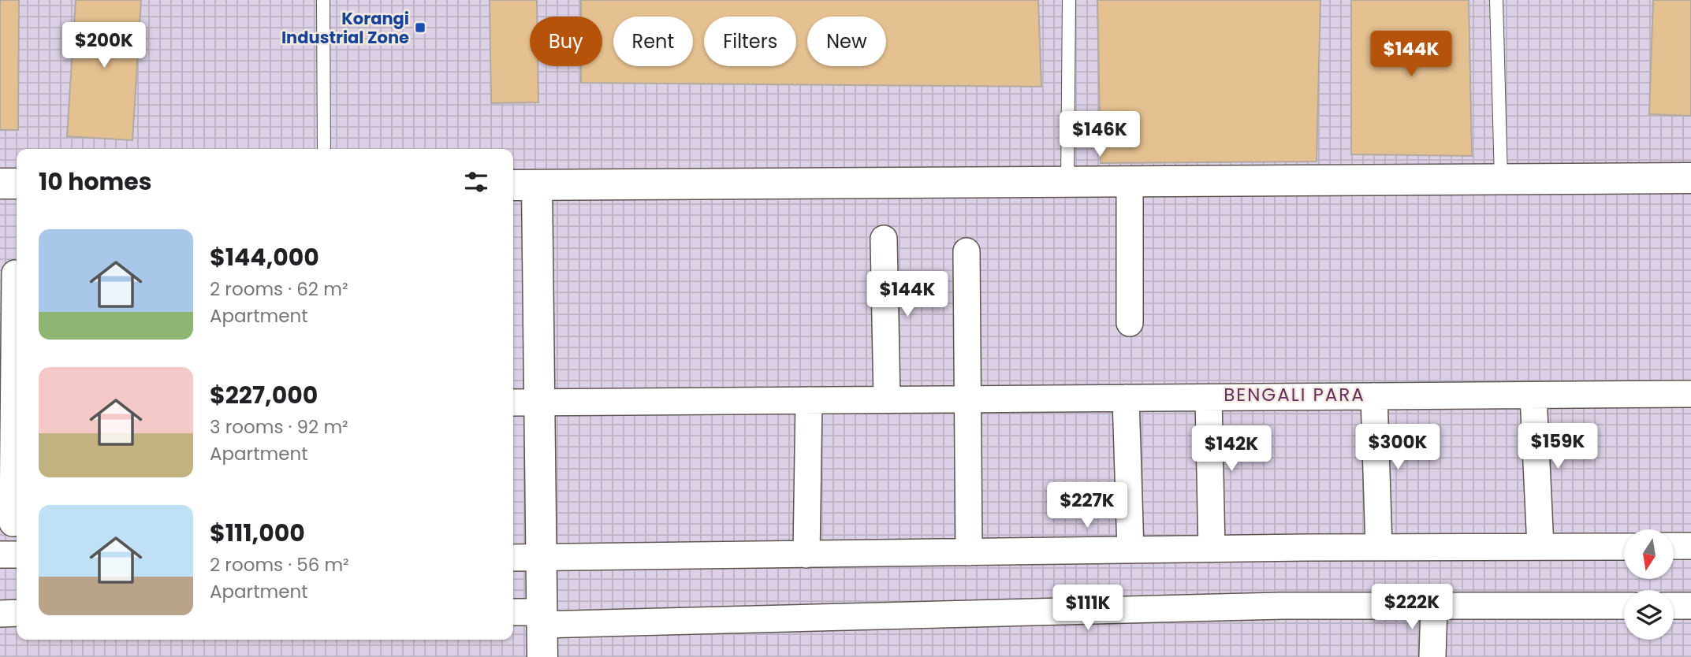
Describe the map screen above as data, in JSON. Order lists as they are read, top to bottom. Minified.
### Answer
{"districts":["BENGALI PARA"],"places":{"transit":["Korangi Industrial Zone"]},"north":"bottom","page":{"chip":["Buy","Rent","Filters","New"],"price":["$200K","$144K","$146K","$144K","$159K","$300K","$142K","$227K","$222K","$111K"],"heading":"10 homes","list":[{"name":"$144,000","note":"2 rooms · 62 m² · Apartment"},{"name":"$227,000","note":"3 rooms · 92 m² · Apartment"},{"name":"$111,000","note":"2 rooms · 56 m² · Apartment"}]}}
